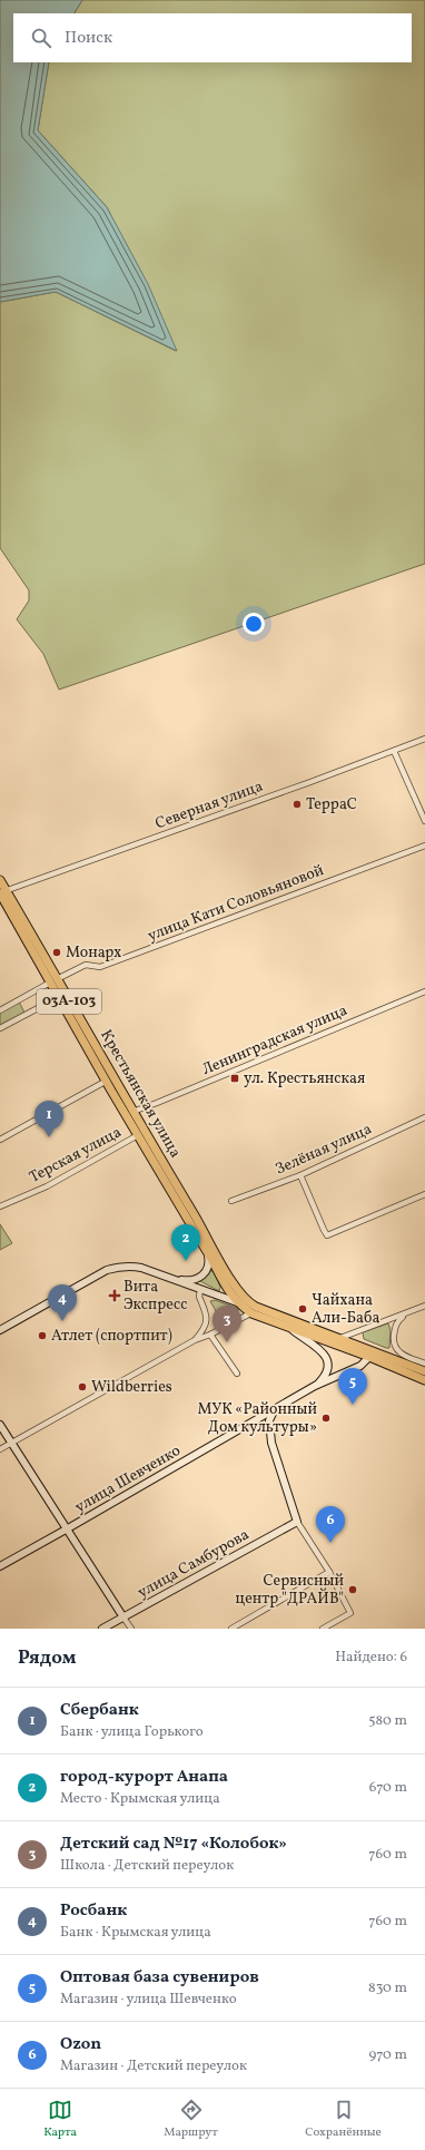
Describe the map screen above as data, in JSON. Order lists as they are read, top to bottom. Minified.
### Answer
{"streets":{"main road":["03А-103","Крестьянская улица"],"street":["Северная улица","улица Кати Соловьяновой","Ленинградская улица","Зелёная улица","Терская улица","улица Шевченко","улица Самбурова"]},"crossings":[["Северная улица","03А-103"],["Северная улица","Крестьянская улица"],["улица Кати Соловьяновой","Крестьянская улица"],["03А-103","Крестьянская улица"],["Ленинградская улица","Крестьянская улица"],["Крестьянская улица","Терская улица"],["Крестьянская улица","улица Шевченко"]],"places":{"other":["ТерраС","Монарх","Чайхана Али-Баба","Атлет (спортпит)","Wildberries","МУК «Районный Дом культуры»","Сервисный центр \"ДРАЙВ\""],"transit":["ул. Крестьянская"],"health":["Вита Экспресс"]},"page":{"search":"Поиск","pins":["1","2","4","3","5","6"],"heading":["Рядом","Найдено: 6"],"list":[{"mark":"1","name":"Сбербанк","note":"Банк · улица Горького","value":"580 m"},{"mark":"2","name":"город-курорт Анапа","note":"Место · Крымская улица","value":"670 m"},{"mark":"3","name":"Детский сад №17 «Колобок»","note":"Школа · Детский переулок","value":"760 m"},{"mark":"4","name":"Росбанк","note":"Банк · Крымская улица","value":"760 m"},{"mark":"5","name":"Оптовая база сувениров","note":"Магазин · улица Шевченко","value":"830 m"},{"mark":"6","name":"Ozon","note":"Магазин · Детский переулок","value":"970 m"}],"nav":["Карта","Маршрут","Сохранённые"]}}
